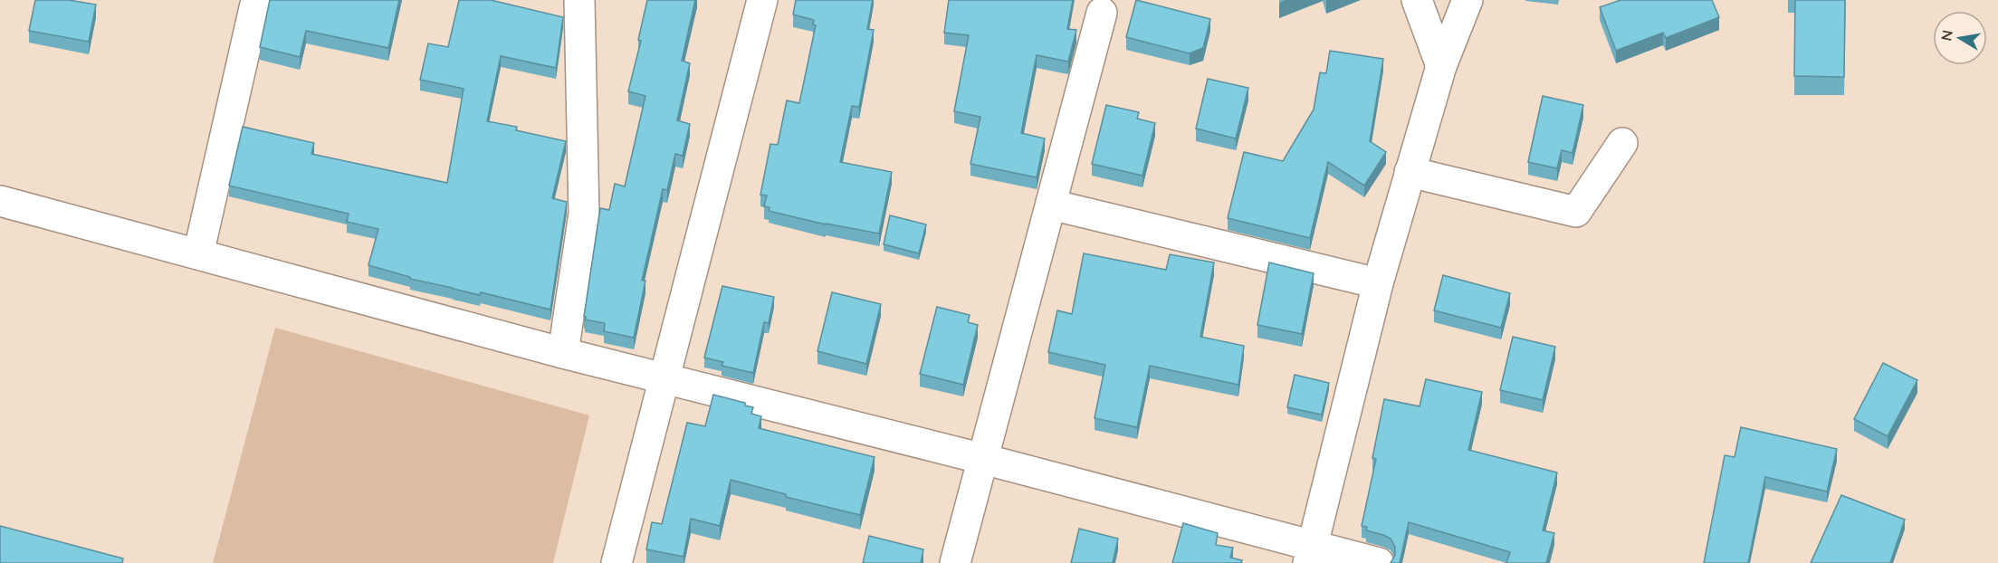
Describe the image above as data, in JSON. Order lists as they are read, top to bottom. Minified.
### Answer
{"north":"left"}
